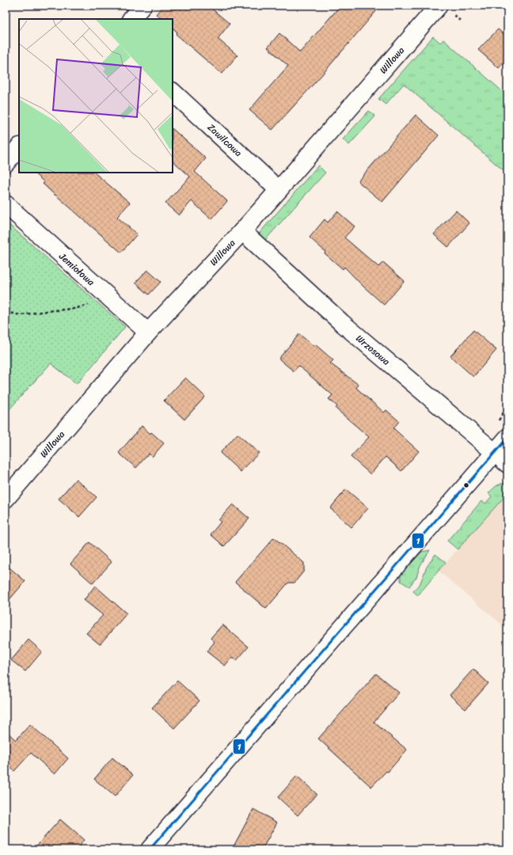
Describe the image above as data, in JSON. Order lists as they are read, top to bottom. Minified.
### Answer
{"streets":{"street":["Willowa","Zawilcowa","Jemiołowa","Wrzosowa"]},"crossings":[["Willowa","Zawilcowa"],["Willowa","Jemiołowa"],["Willowa","Wrzosowa"]],"lines":["transit line 1"]}
